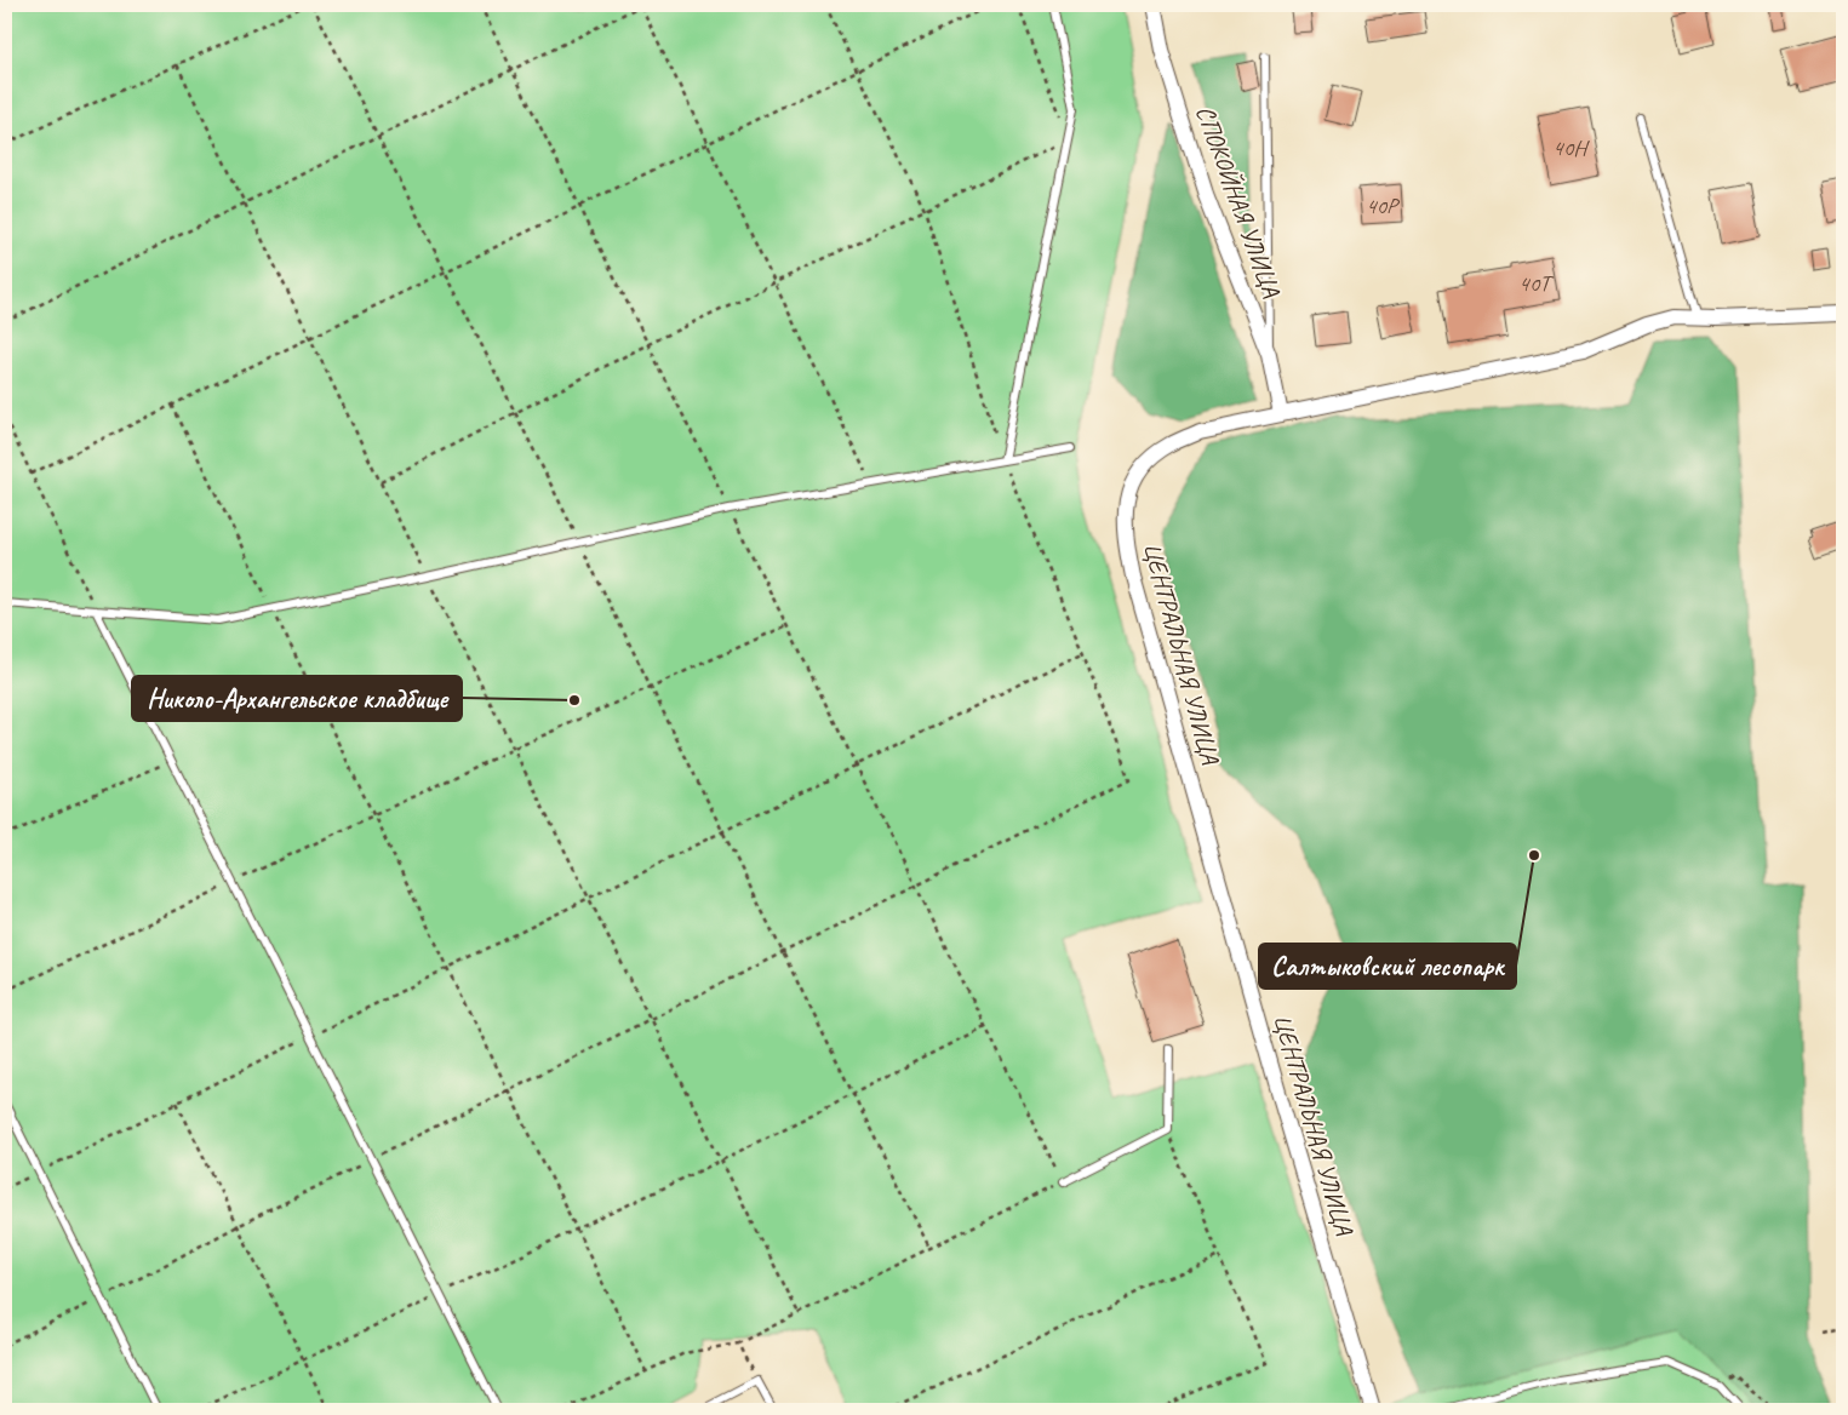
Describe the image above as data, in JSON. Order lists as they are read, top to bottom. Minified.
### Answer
{"streets":{"street":["СПОКОЙНАЯ УЛИЦА","ЦЕНТРАЛЬНАЯ УЛИЦА"]},"crossings":[["СПОКОЙНАЯ УЛИЦА","ЦЕНТРАЛЬНАЯ УЛИЦА"]],"places":["Николо-Архангельское кладбище","Салтыковский лесопарк"],"house_numbers":["40Н","40Р","40Т"]}
